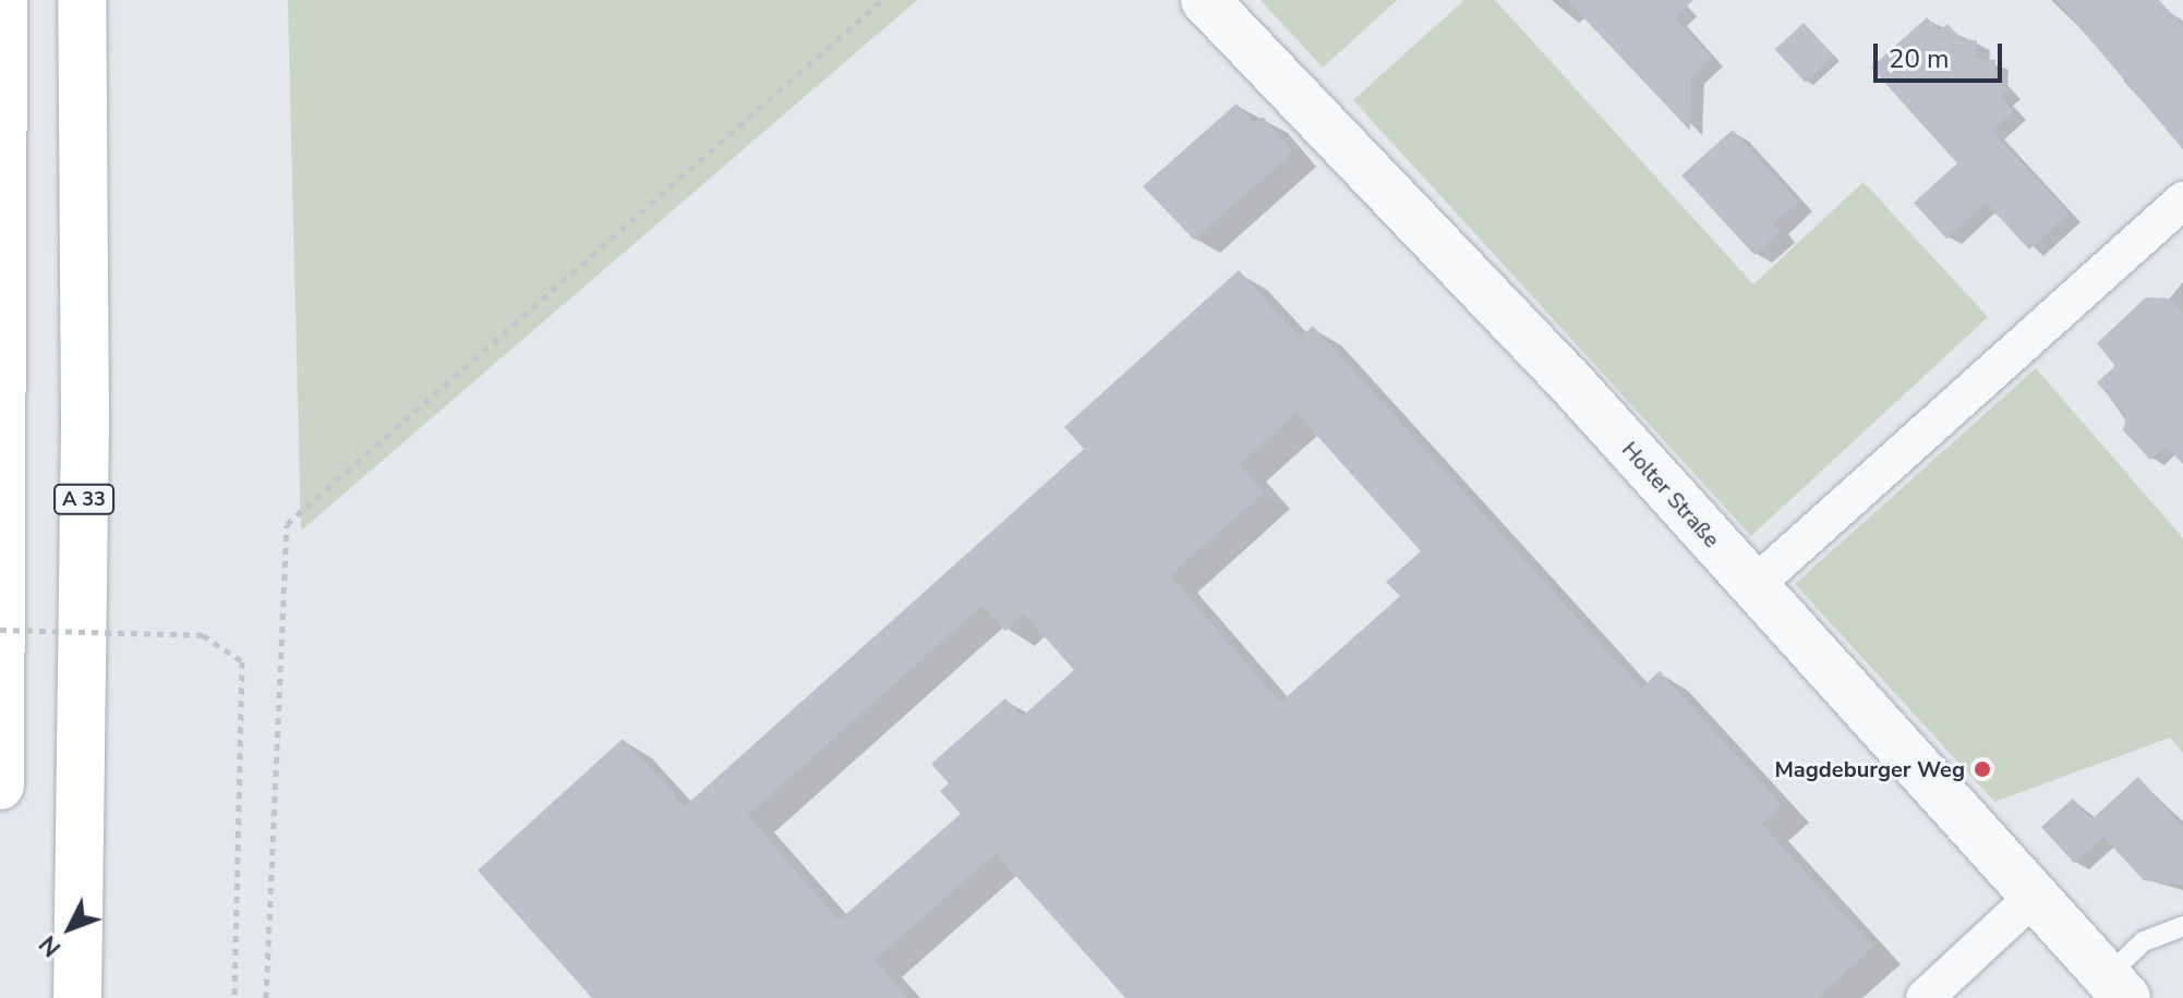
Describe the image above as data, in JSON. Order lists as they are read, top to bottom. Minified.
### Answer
{"streets":{"highway":["A 33"],"street":["Holter Straße"]},"places":["Magdeburger Weg"],"scale_bar":"20 m","north":"bottom left"}
